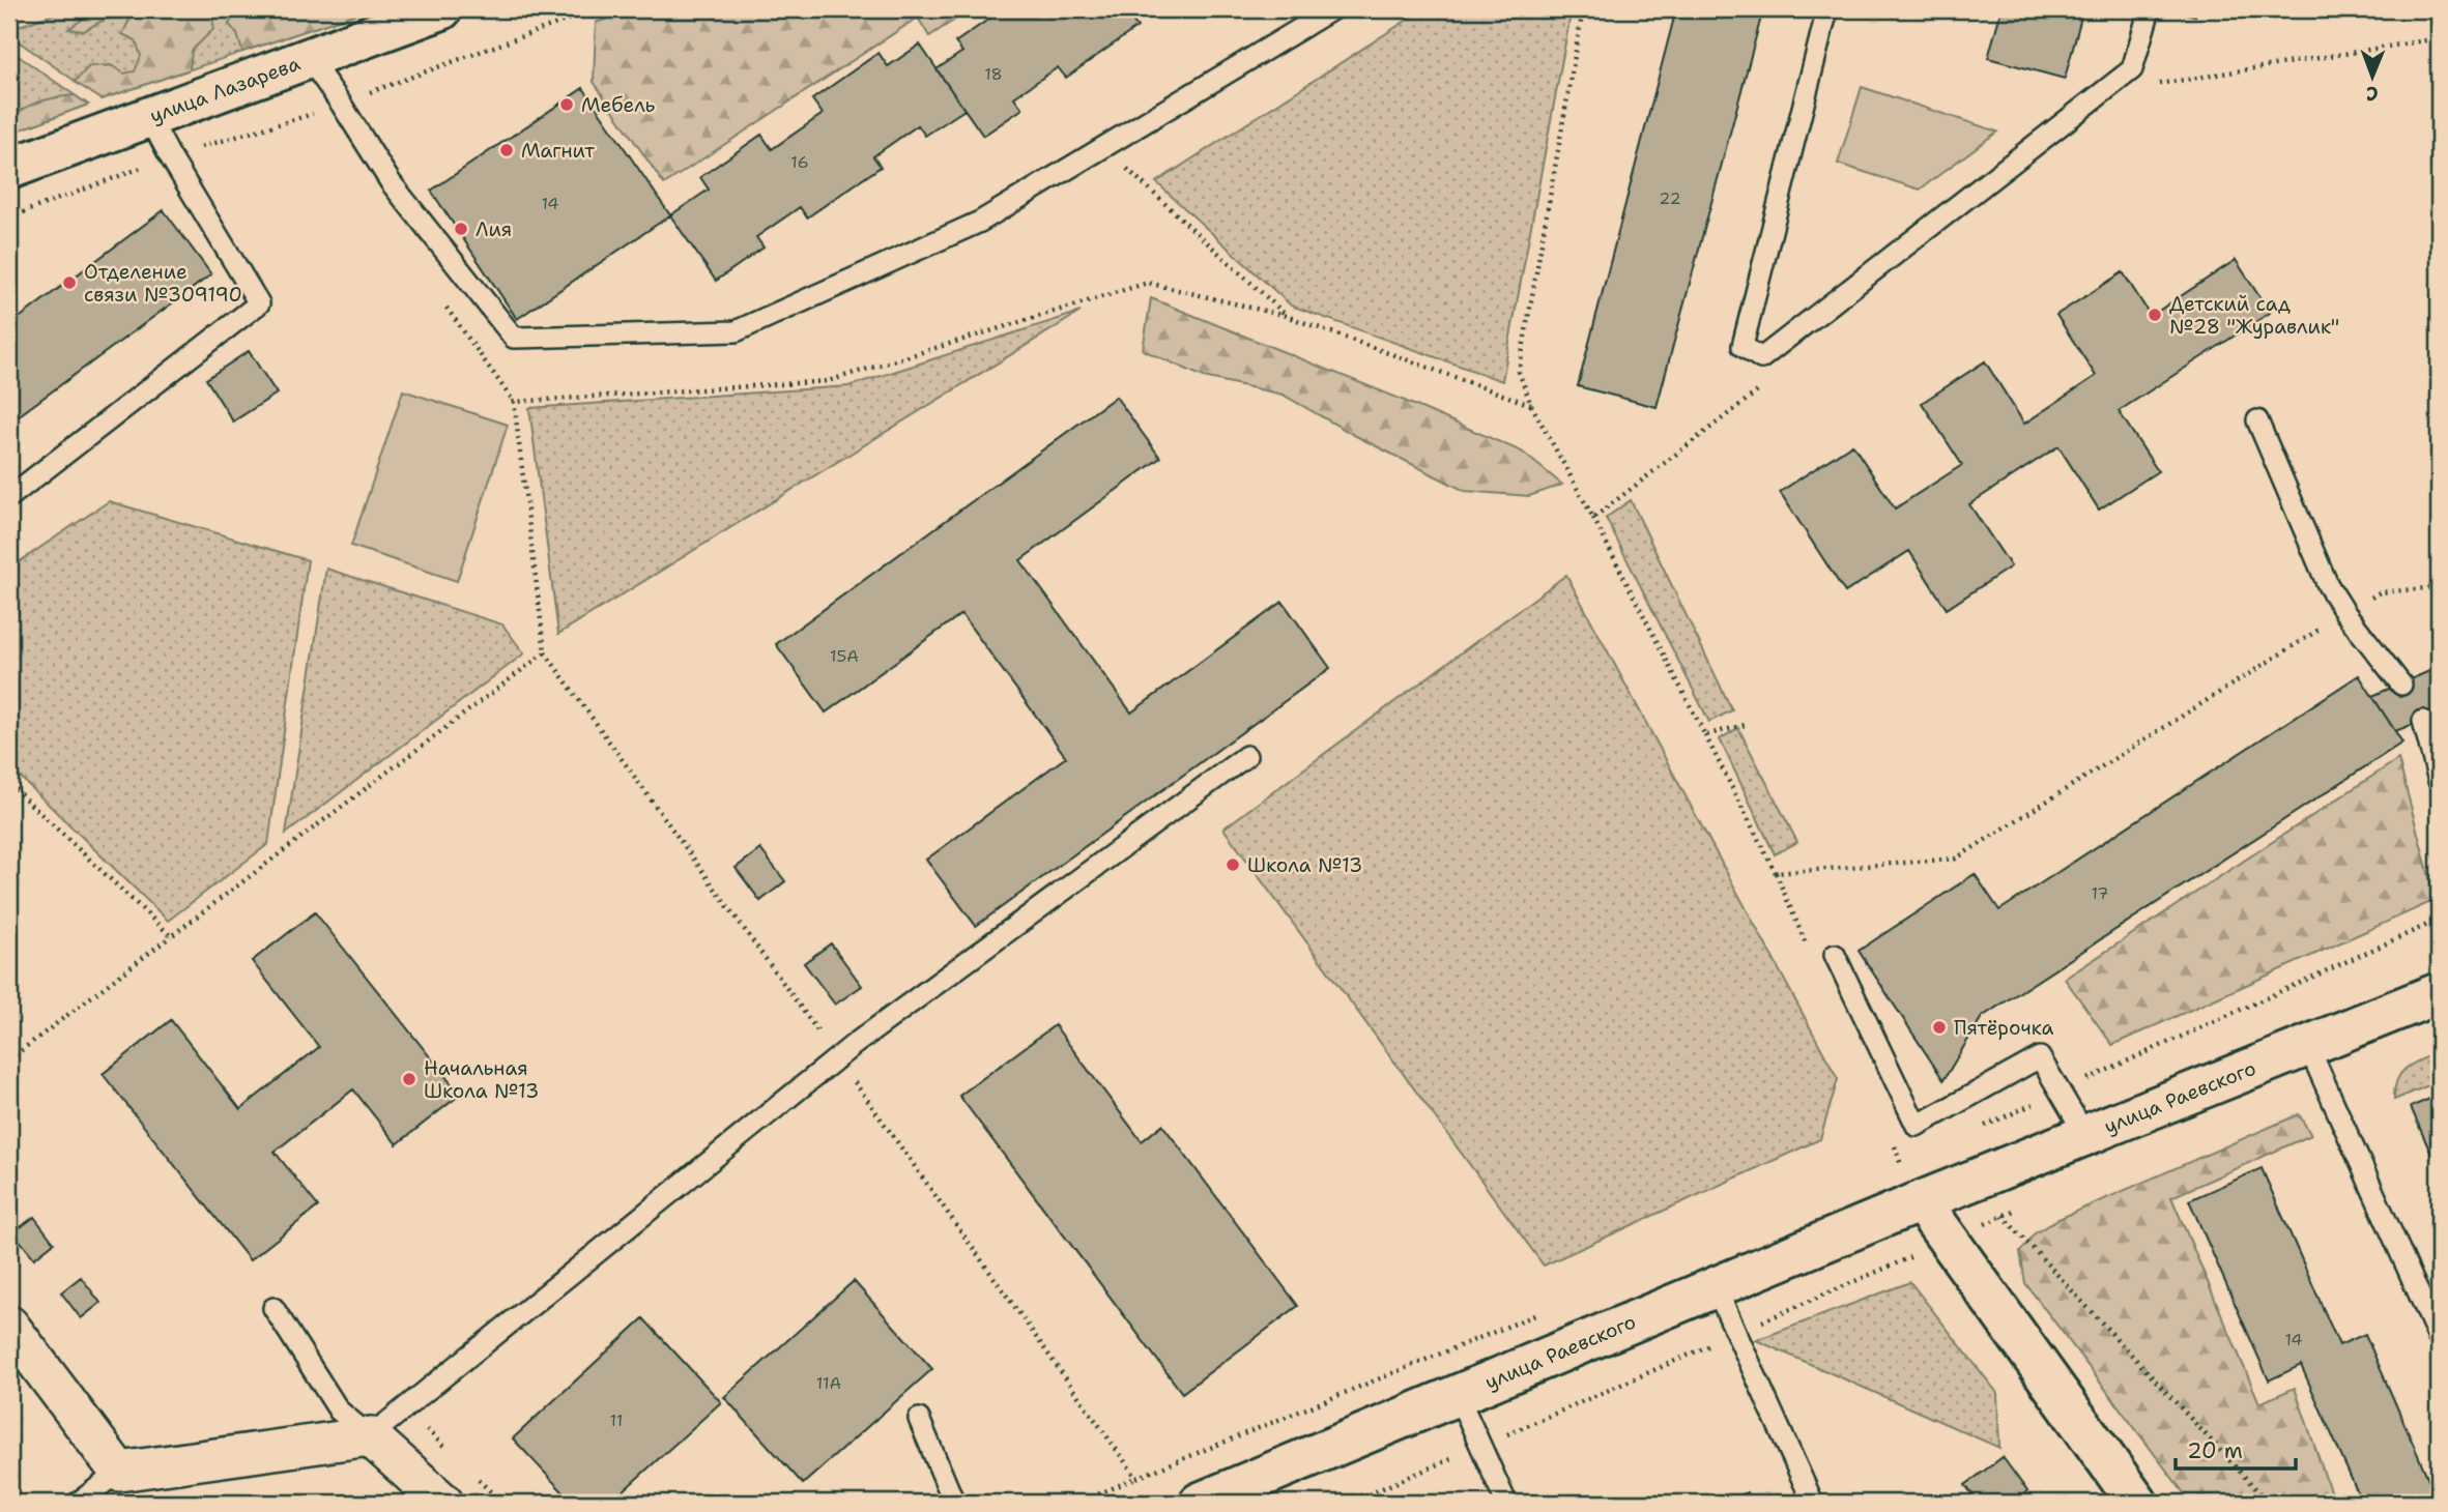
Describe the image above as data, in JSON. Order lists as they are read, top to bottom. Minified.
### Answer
{"streets":{"main road":["улица Лазарева","улица Раевского"]},"places":["Мебель","Магнит","Лия","Отделение связи №309190","Детский сад №28 \"Журавлик\"","Школа №13","Пятёрочка","Начальная Школа №13"],"house_numbers":["18","16","22","14","15А","17","14","11А","11"],"scale_bar":"20 m","north":"bottom"}
